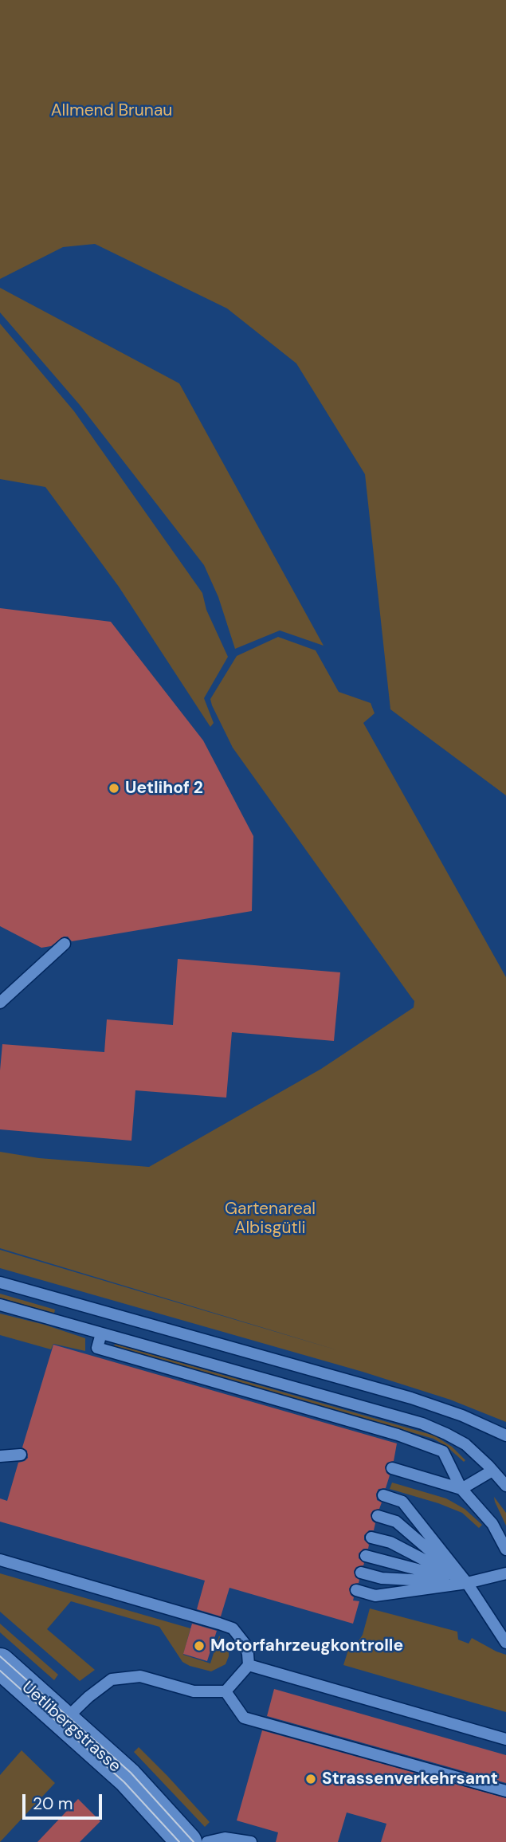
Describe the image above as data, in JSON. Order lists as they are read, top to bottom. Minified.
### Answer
{"streets":{"main road":["Uetlibergstrasse"]},"parks":["Allmend Brunau","Gartenareal Albisgütli"],"places":["Uetlihof 2","Motorfahrzeugkontrolle","Strassenverkehrsamt"],"scale_bar":"20 m"}
